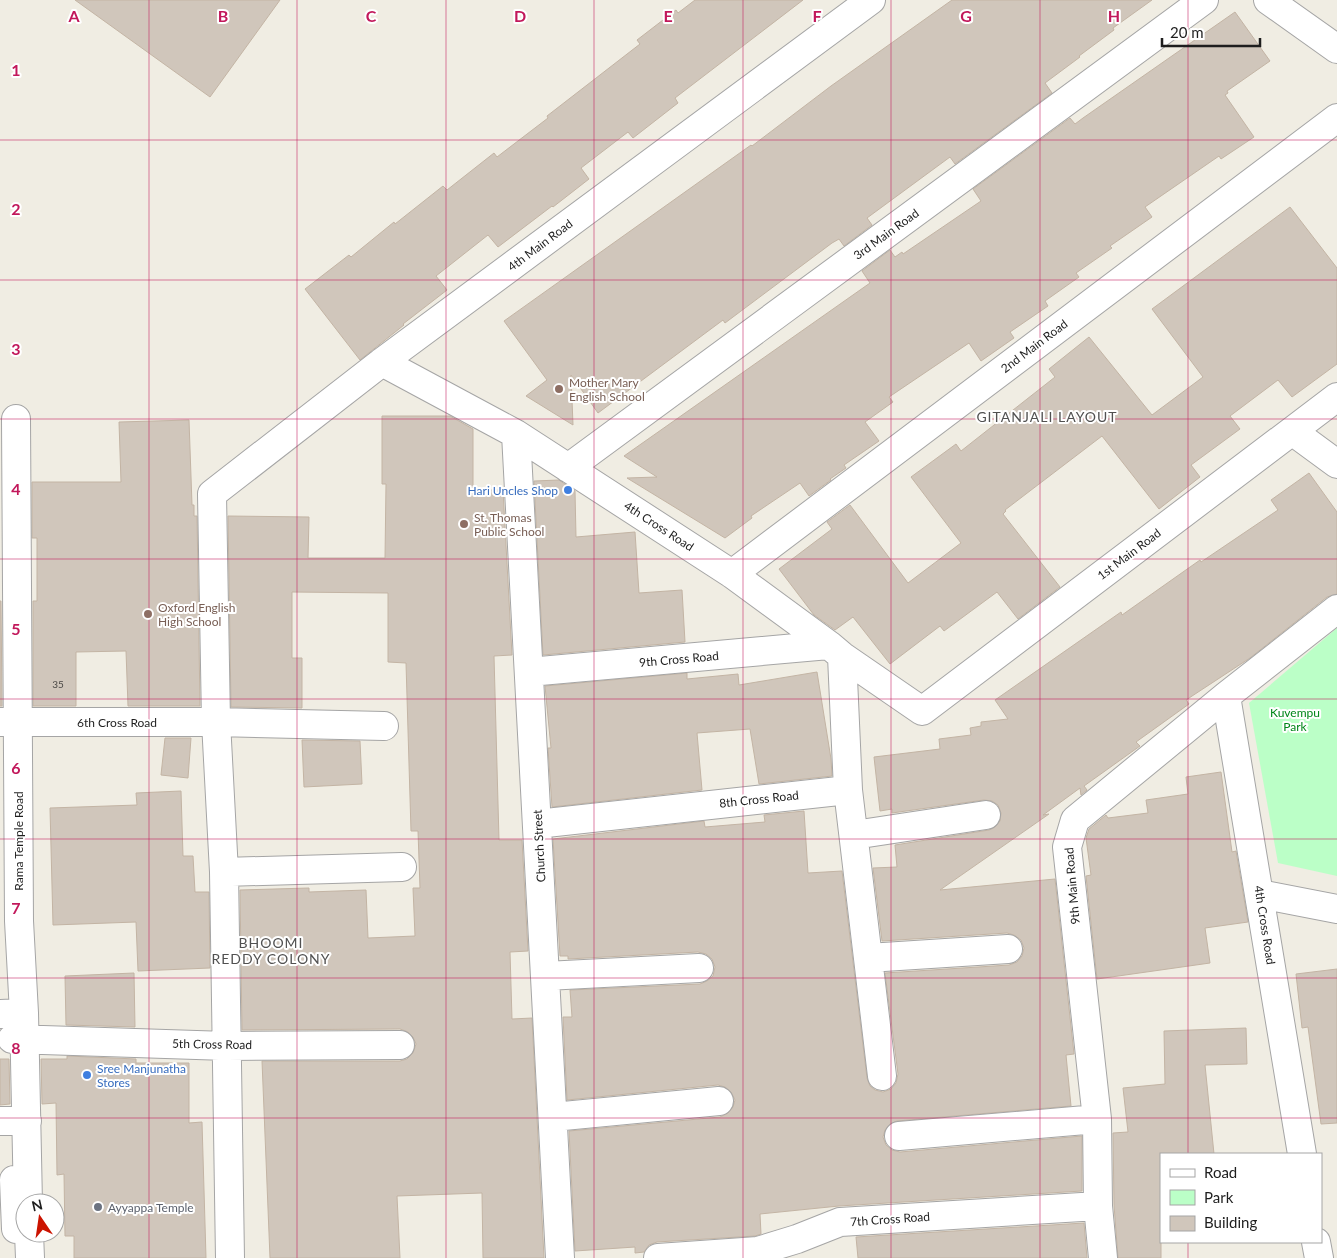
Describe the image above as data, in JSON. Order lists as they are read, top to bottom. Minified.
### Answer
{"streets":{"street":["3rd Main Road","4th Main Road","2nd Main Road","4th Cross Road","1st Main Road","9th Cross Road","6th Cross Road","8th Cross Road","Rama Temple Road","Church Street","9th Main Road","5th Cross Road","7th Cross Road"]},"crossings":[["3rd Main Road","4th Cross Road"],["4th Main Road","4th Cross Road"],["4th Main Road","6th Cross Road"],["2nd Main Road","4th Cross Road"],["4th Cross Road","1st Main Road"],["4th Cross Road","9th Cross Road"],["4th Cross Road","Church Street"],["4th Cross Road","9th Main Road"],["9th Cross Road","Church Street"],["6th Cross Road","Rama Temple Road"],["8th Cross Road","Church Street"],["Rama Temple Road","5th Cross Road"],["9th Main Road","7th Cross Road"]],"districts":["GITANJALI LAYOUT","BHOOMI REDDY COLONY"],"parks":["Kuvempu Park"],"places":["Mother Mary English School","Hari Uncles Shop","St. Thomas Public School","Oxford English High School","Sree Manjunatha Stores","Ayyappa Temple"],"house_numbers":["35"],"legend":["Road","Park","Building"],"scale_bar":"20 m","north":"top","grid":{"columns":["A","B","C","D","E","F","G","H"],"rows":["1","2","3","4","5","6","7","8"]}}
